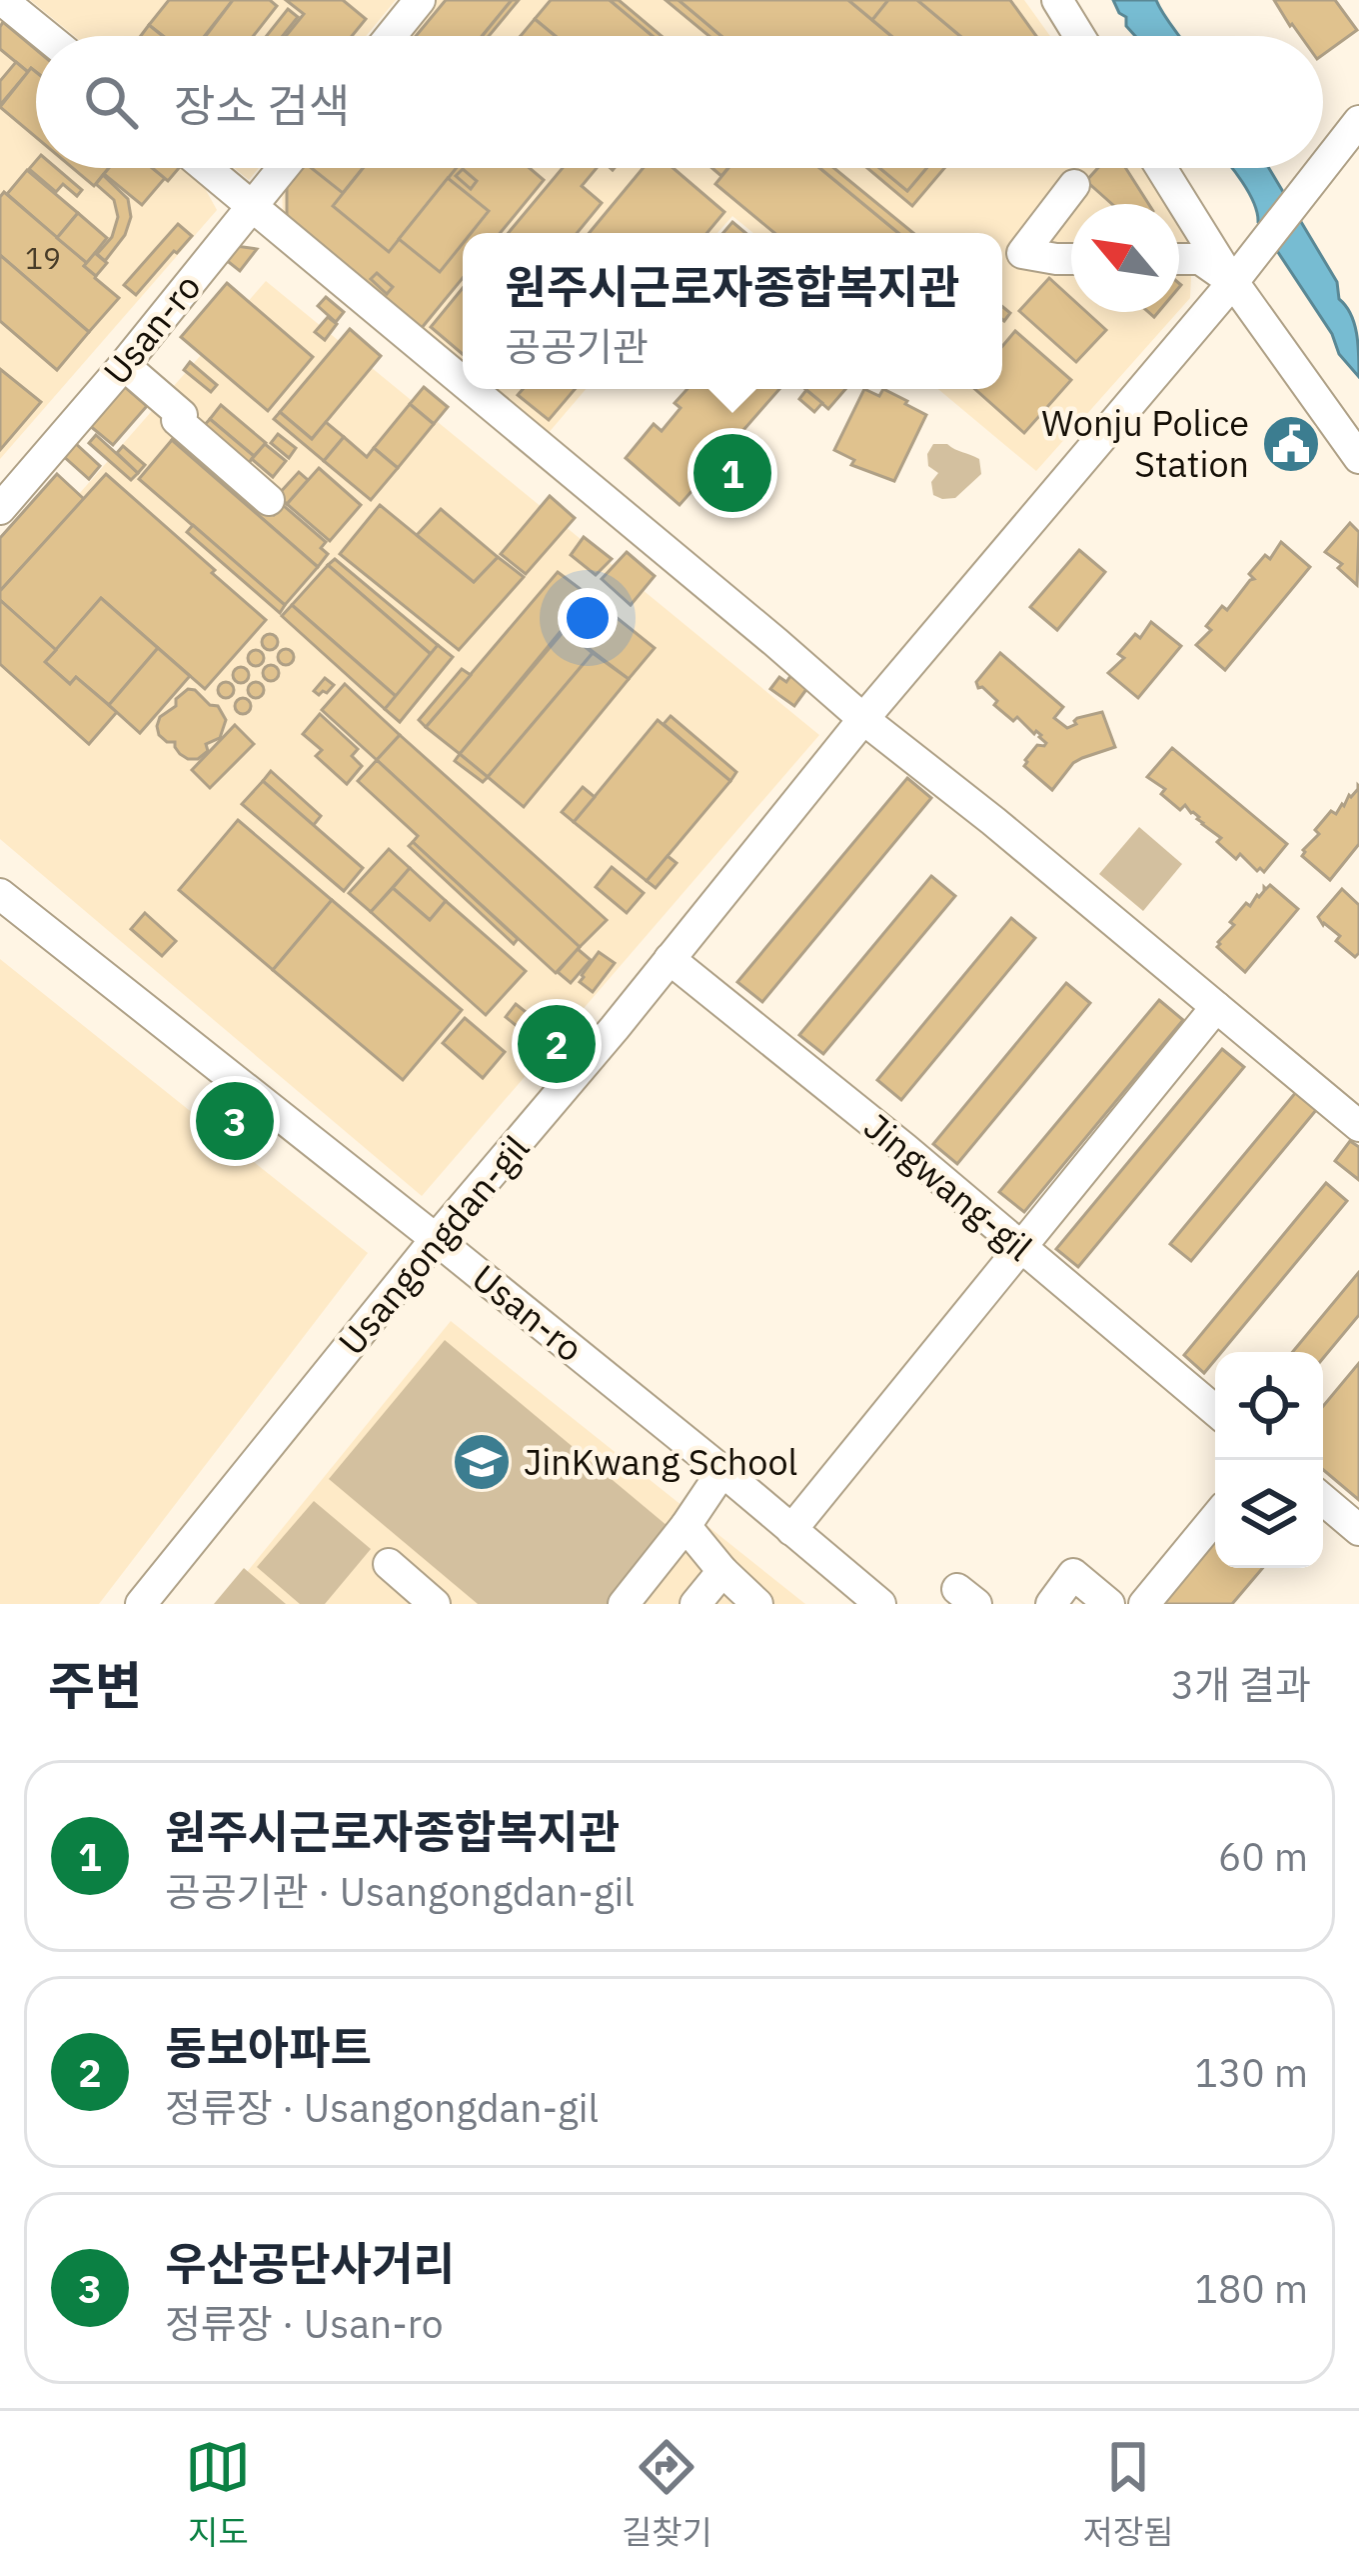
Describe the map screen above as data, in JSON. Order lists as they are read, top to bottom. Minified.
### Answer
{"streets":{"street":["Usan-ro","Jingwang-gil","Usangongdan-gil"]},"crossings":[["Usan-ro","Usangongdan-gil"],["Jingwang-gil","Usangongdan-gil"]],"places":{"public building":["Wonju Police Station"],"school or university":["JinKwang School"]},"house_numbers":["19"],"north":"top left","page":{"search":"장소 검색","popup":["원주시근로자종합복지관","공공기관"],"pins":["1","2","3"],"heading":["주변","3개 결과"],"list":[{"mark":"1","name":"원주시근로자종합복지관","note":"공공기관 · Usangongdan-gil","value":"60 m"},{"mark":"2","name":"동보아파트","note":"정류장 · Usangongdan-gil","value":"130 m"},{"mark":"3","name":"우산공단사거리","note":"정류장 · Usan-ro","value":"180 m"}],"nav":["지도","길찾기","저장됨"]}}
